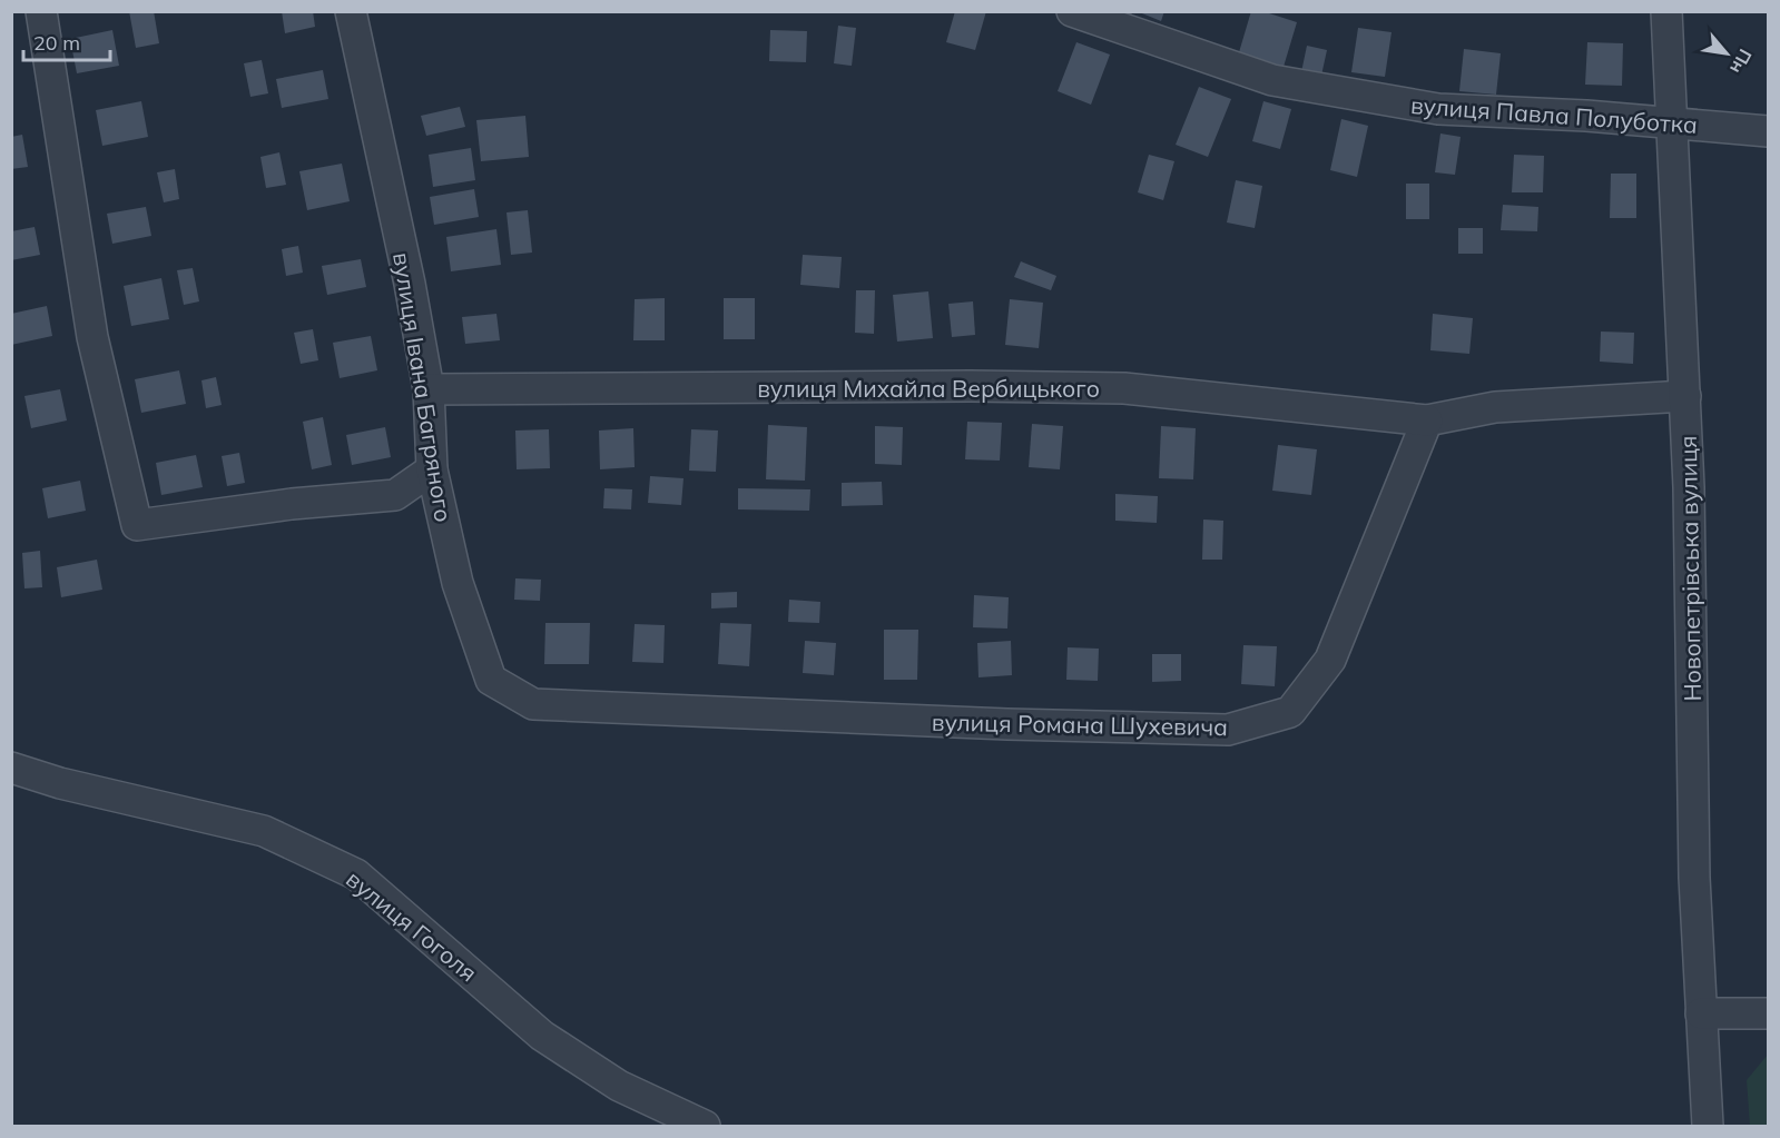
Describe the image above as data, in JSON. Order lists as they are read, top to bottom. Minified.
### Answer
{"streets":{"street":["вулиця Павла Полуботка","вулиця Івана Багряного","вулиця Михайла Вербицького","Новопетрівська вулиця","вулиця Романа Шухевича","вулиця Гоголя"]},"crossings":[["вулиця Павла Полуботка","Новопетрівська вулиця"],["вулиця Івана Багряного","вулиця Михайла Вербицького"],["вулиця Івана Багряного","вулиця Романа Шухевича"],["вулиця Михайла Вербицького","вулиця Романа Шухевича"]],"scale_bar":"20 m","north":"bottom right"}
